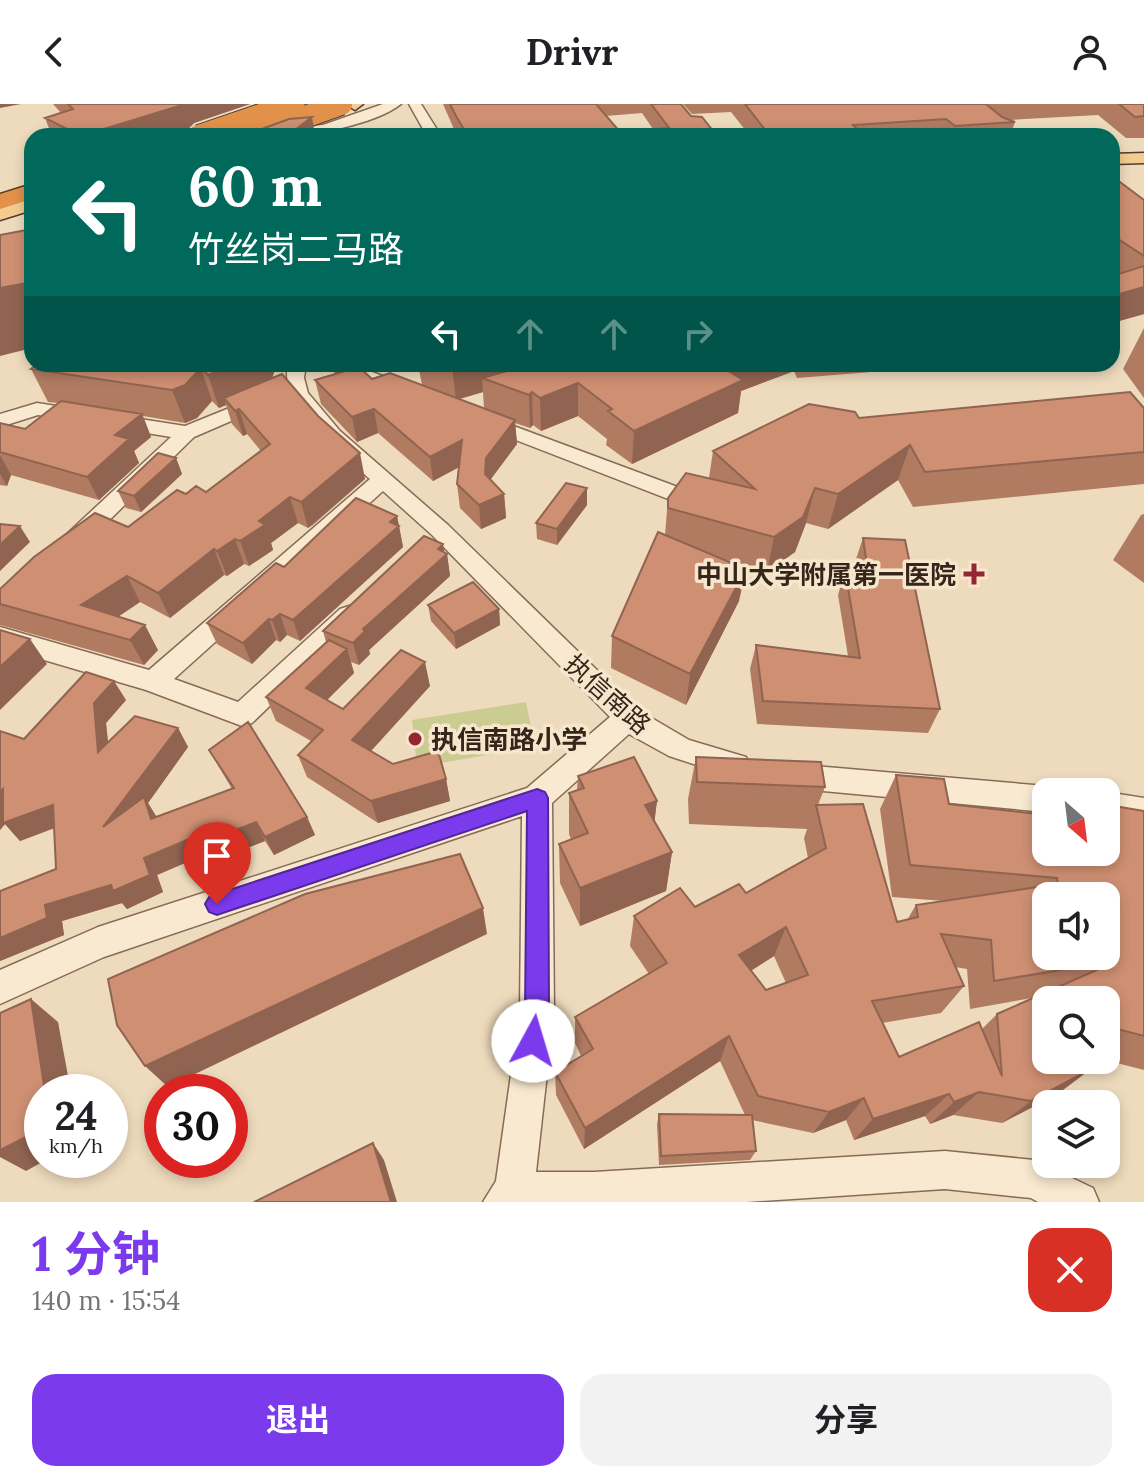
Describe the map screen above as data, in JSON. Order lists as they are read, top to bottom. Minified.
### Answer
{"streets":{"street":["执信南路"]},"places":{"health":["中山大学附属第一医院"],"other":["执信南路小学"]},"north":"bottom right","page":{"header":"Drivr","turn":["60 m","竹丝岗二马路"],"speed":"24 km/h","limit":"30","heading":["1 分钟","140 m · 15:54"],"buttons":["退出","分享"]}}
